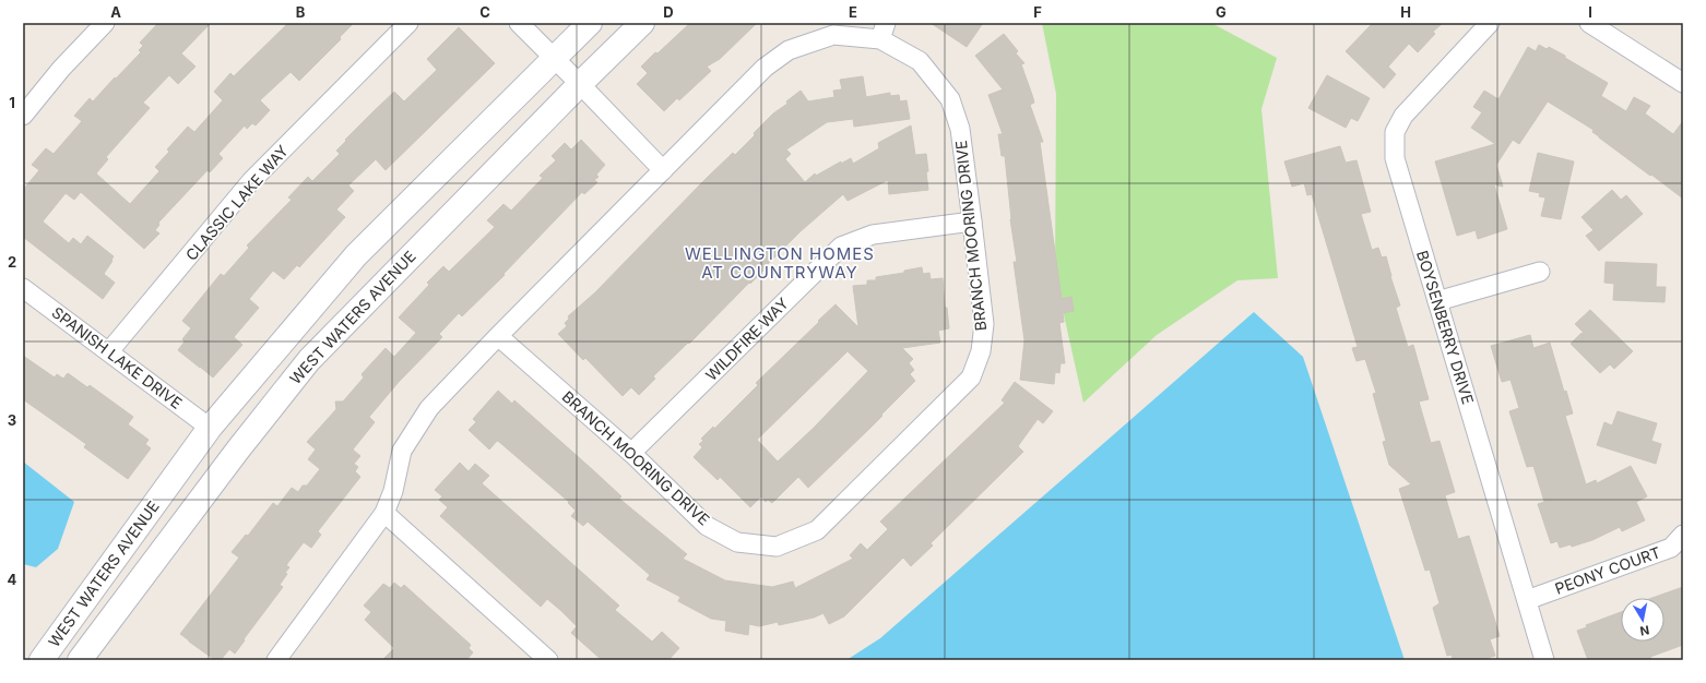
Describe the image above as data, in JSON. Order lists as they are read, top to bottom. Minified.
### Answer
{"streets":{"street":["CLASSIC LAKE WAY","BRANCH MOORING DRIVE","WEST WATERS AVENUE","BOYSENBERRY DRIVE","WILDFIRE WAY","SPANISH LAKE DRIVE","PEONY COURT"]},"crossings":[["CLASSIC LAKE WAY","SPANISH LAKE DRIVE"],["BRANCH MOORING DRIVE","WILDFIRE WAY"],["WEST WATERS AVENUE","SPANISH LAKE DRIVE"],["BOYSENBERRY DRIVE","PEONY COURT"]],"districts":["WELLINGTON HOMES AT COUNTRYWAY"],"north":"bottom","grid":{"columns":["A","B","C","D","E","F","G","H","I"],"rows":["1","2","3","4"]}}
